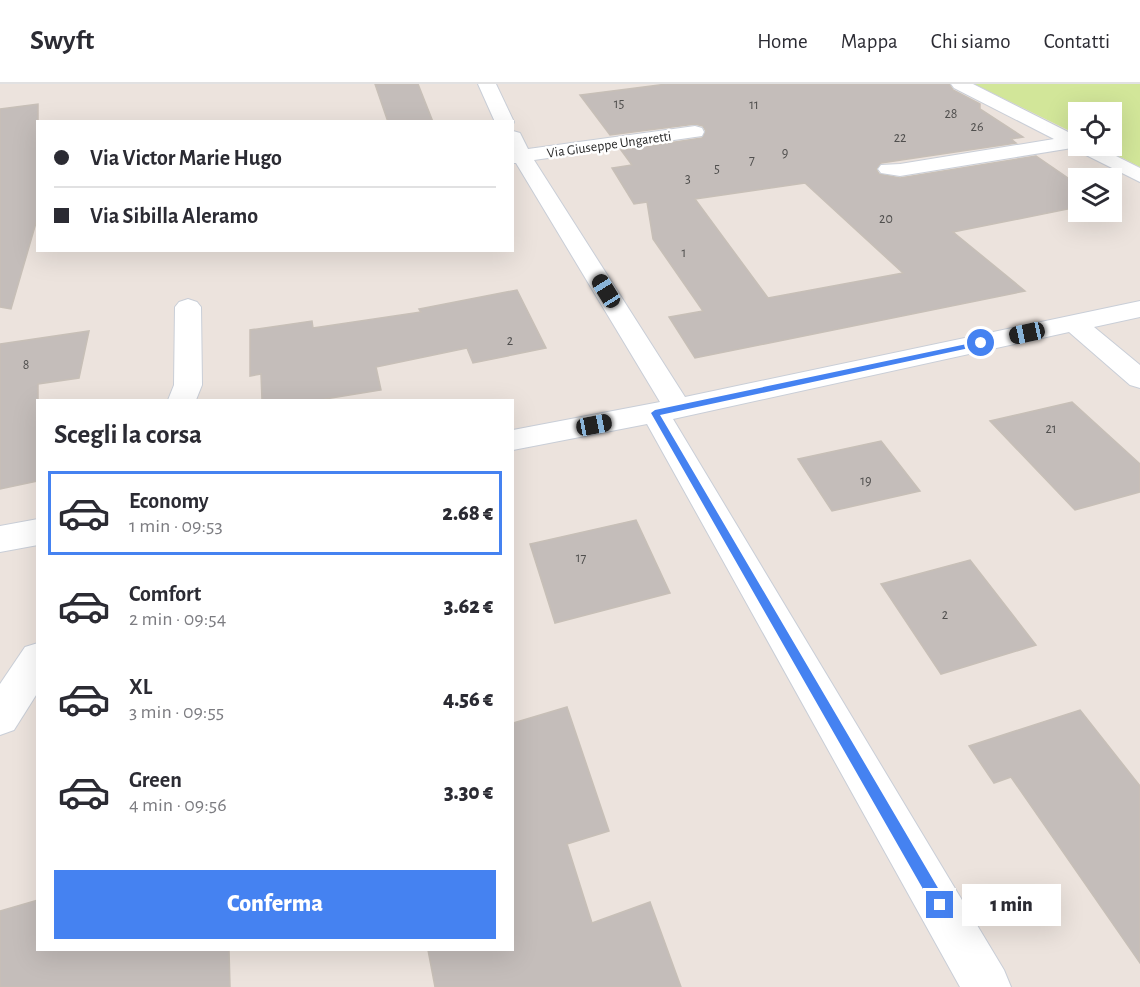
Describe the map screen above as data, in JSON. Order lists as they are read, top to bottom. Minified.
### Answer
{"streets":{"street":["Via Giuseppe Ungaretti"]},"house_numbers":["15","11","28","26","22","9","7","5","3","20","1","2","8","21","19","17","2"],"page":{"header":"Swyft","nav":["Home","Mappa","Chi siamo","Contatti"],"banner":["Via Victor Marie Hugo","Via Sibilla Aleramo"],"heading":"Scegli la corsa","list":[{"name":"Economy","note":"1 min · 09:53","value":"2.68 €"},{"name":"Comfort","note":"2 min · 09:54","value":"3.62 €"},{"name":"XL","note":"3 min · 09:55","value":"4.56 €"},{"name":"Green","note":"4 min · 09:56","value":"3.30 €"}],"buttons":"Conferma","bubble":"1 min"}}
